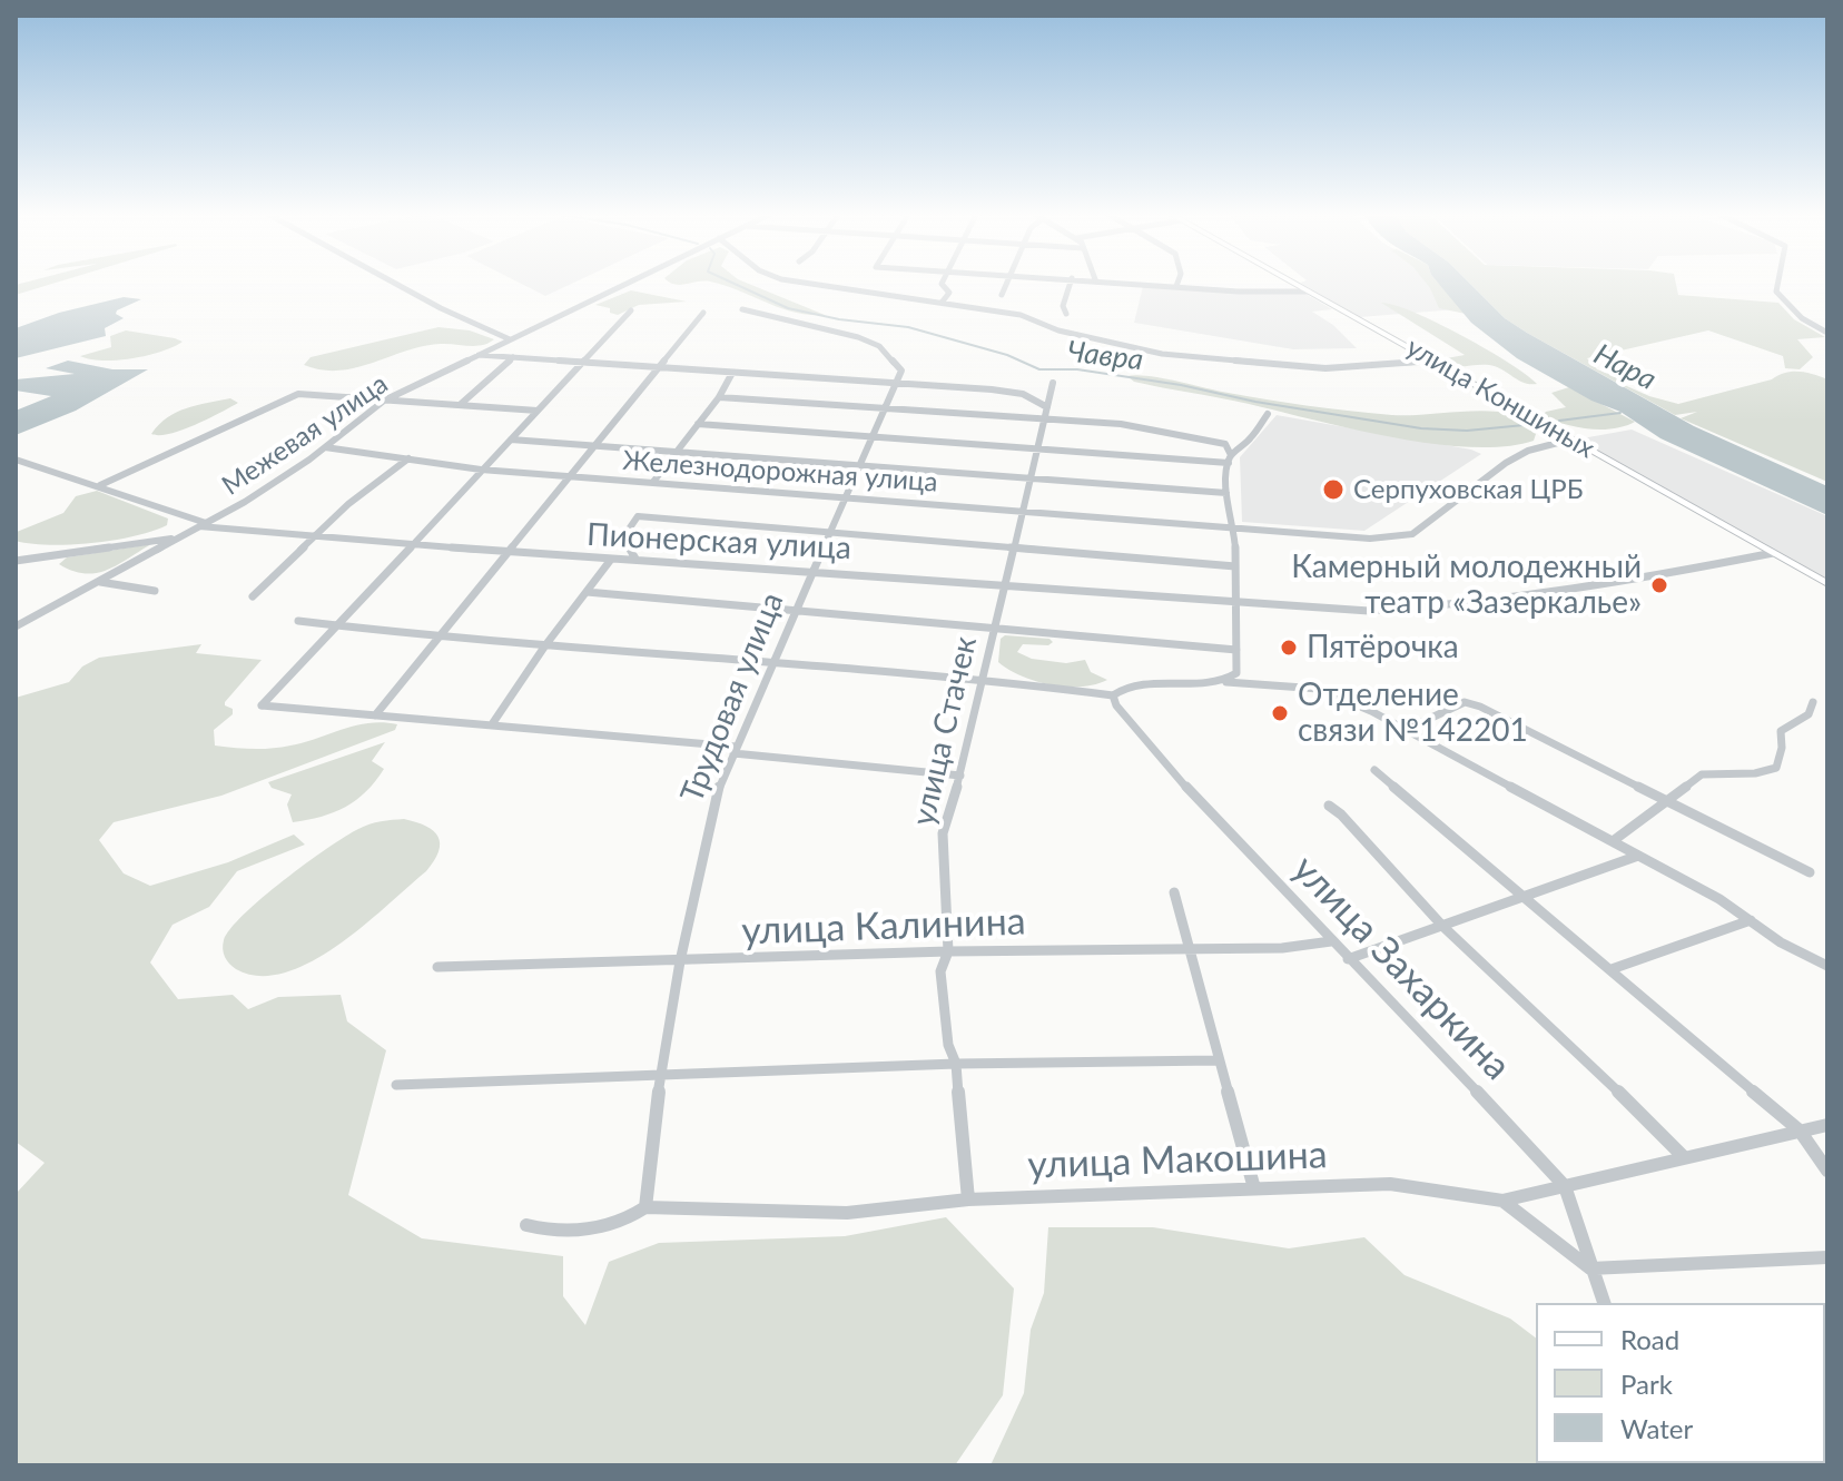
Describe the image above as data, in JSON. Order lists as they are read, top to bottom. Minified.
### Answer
{"streets":{"main road":["улица Коншиных"],"street":["Межевая улица","Железнодорожная улица","Пионерская улица","Трудовая улица","улица Стачек","улица Калинина","улица Захаркина","улица Макошина"]},"crossings":[["улица Коншиных","Железнодорожная улица"],["улица Коншиных","Пионерская улица"],["Межевая улица","Железнодорожная улица"],["Межевая улица","Пионерская улица"],["Железнодорожная улица","Трудовая улица"],["Железнодорожная улица","улица Стачек"],["Пионерская улица","Трудовая улица"],["Пионерская улица","улица Стачек"],["Трудовая улица","улица Калинина"],["Трудовая улица","улица Макошина"],["улица Стачек","улица Калинина"],["улица Стачек","улица Макошина"],["улица Калинина","улица Захаркина"],["улица Захаркина","улица Макошина"]],"water":["Чавра","Нара"],"places":["Серпуховская ЦРБ","Камерный молодежный театр «Зазеркалье»","Пятёрочка","Отделение связи №142201"],"legend":["Road","Park","Water"]}
